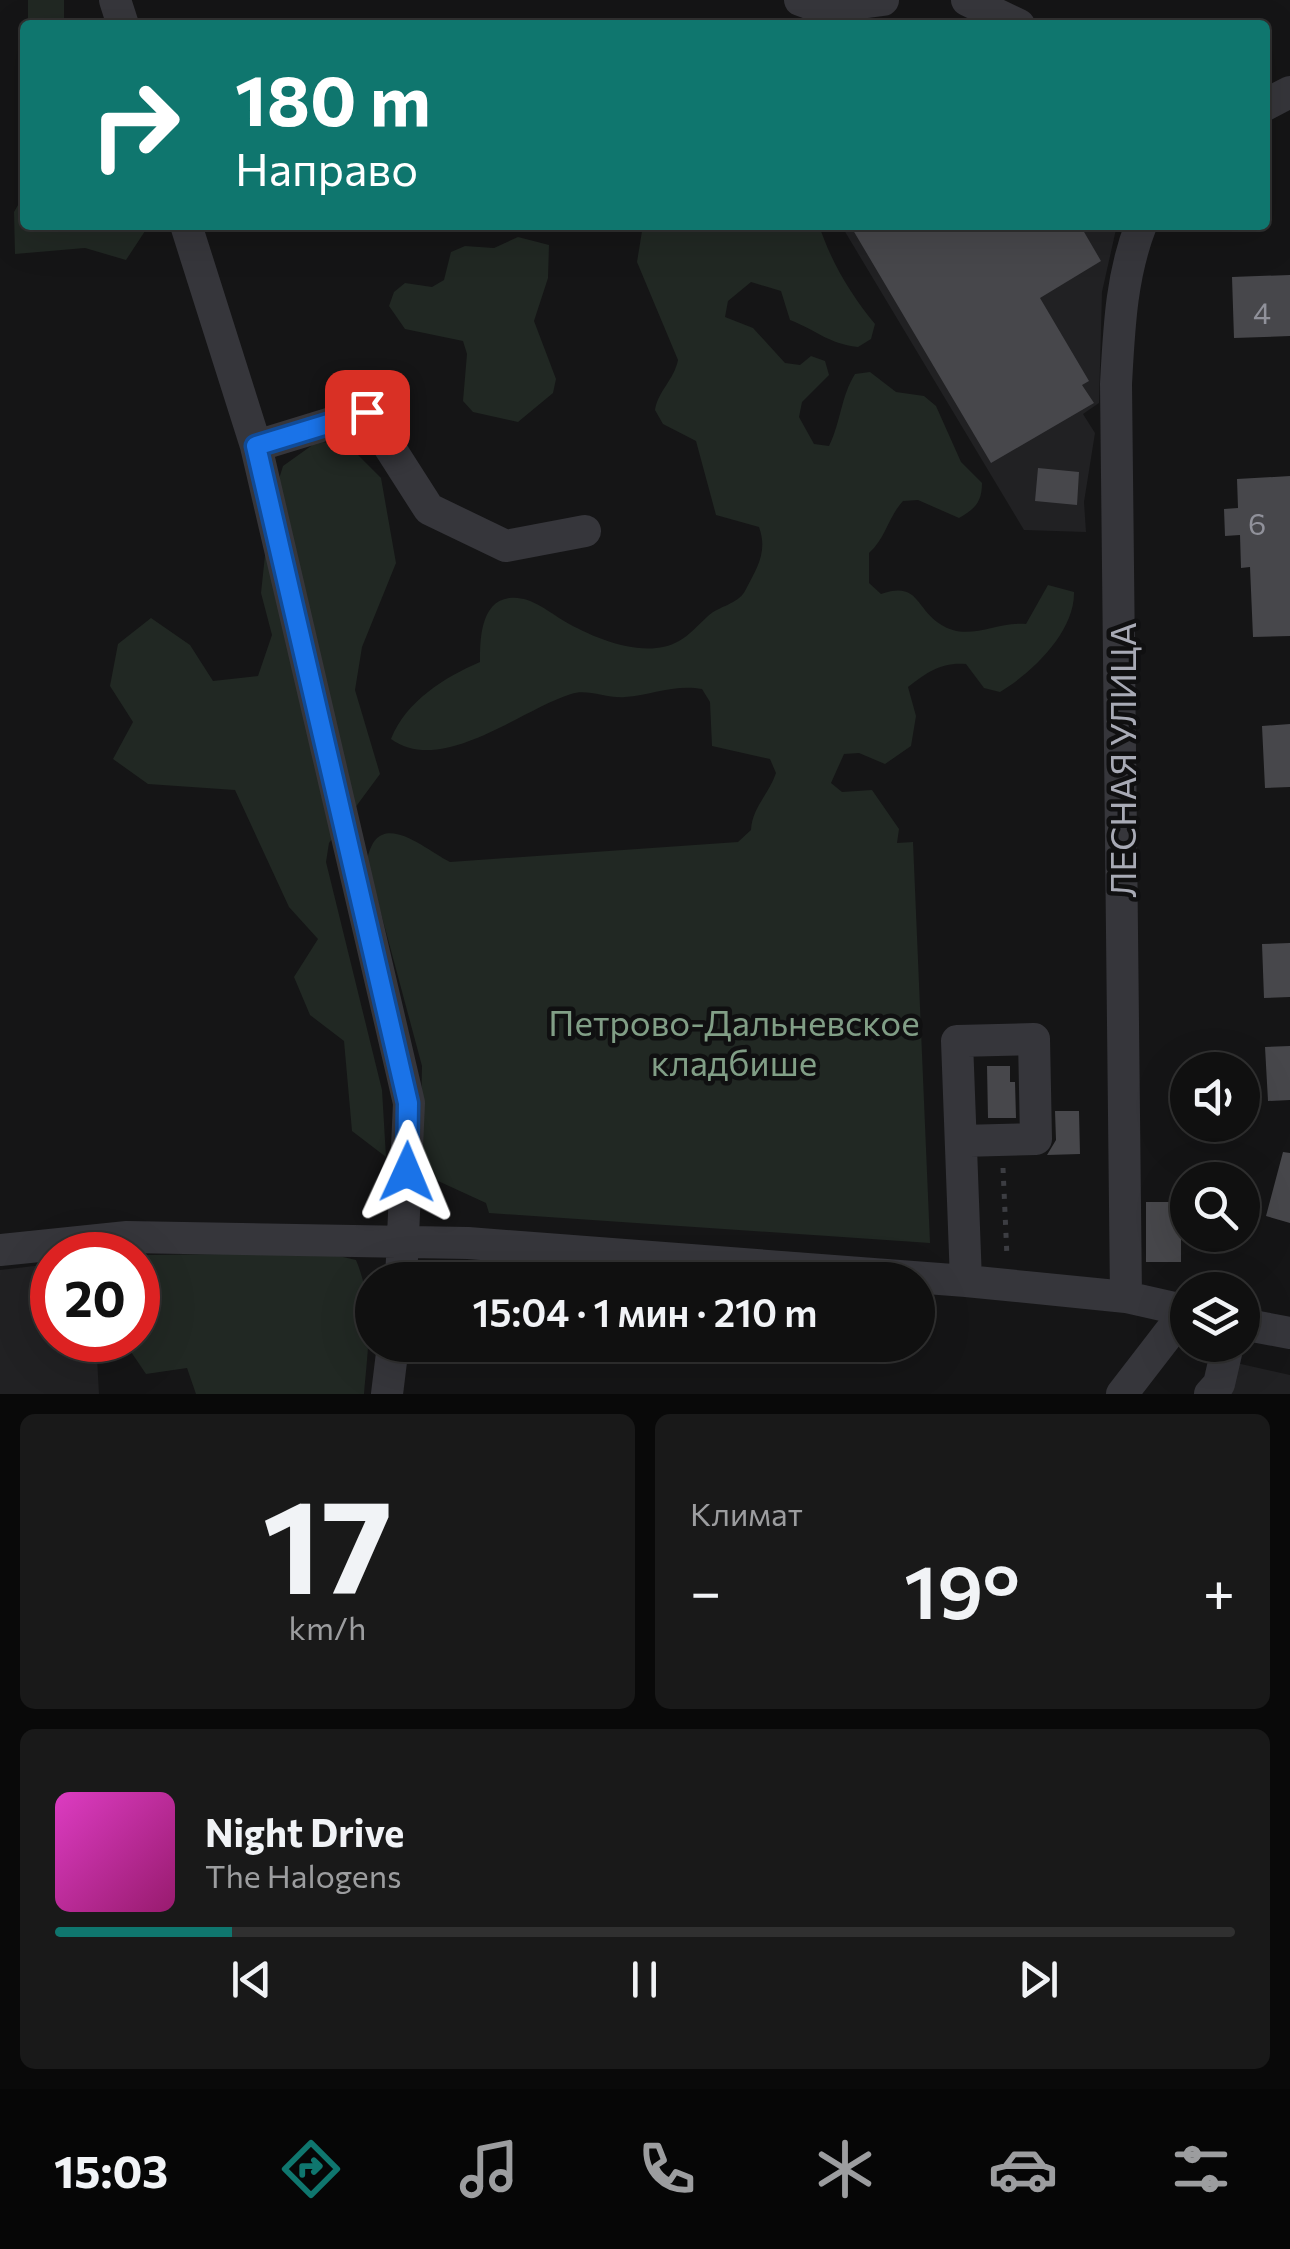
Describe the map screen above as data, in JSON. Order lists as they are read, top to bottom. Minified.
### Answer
{"streets":{"street":["ЛЕСНАЯ УЛИЦА"]},"parks":["Петрово-Дальневское кладбише"],"house_numbers":["4","6"],"page":{"turn":["180 m","Направо"],"limit":"20","trip":"15:04 · 1 мин · 210 m","tile":[["17","km/h"],"Климат"],"heat":["−","19°","+"],"song":["Night Drive","The Halogens"],"tabs":"15:03"}}
